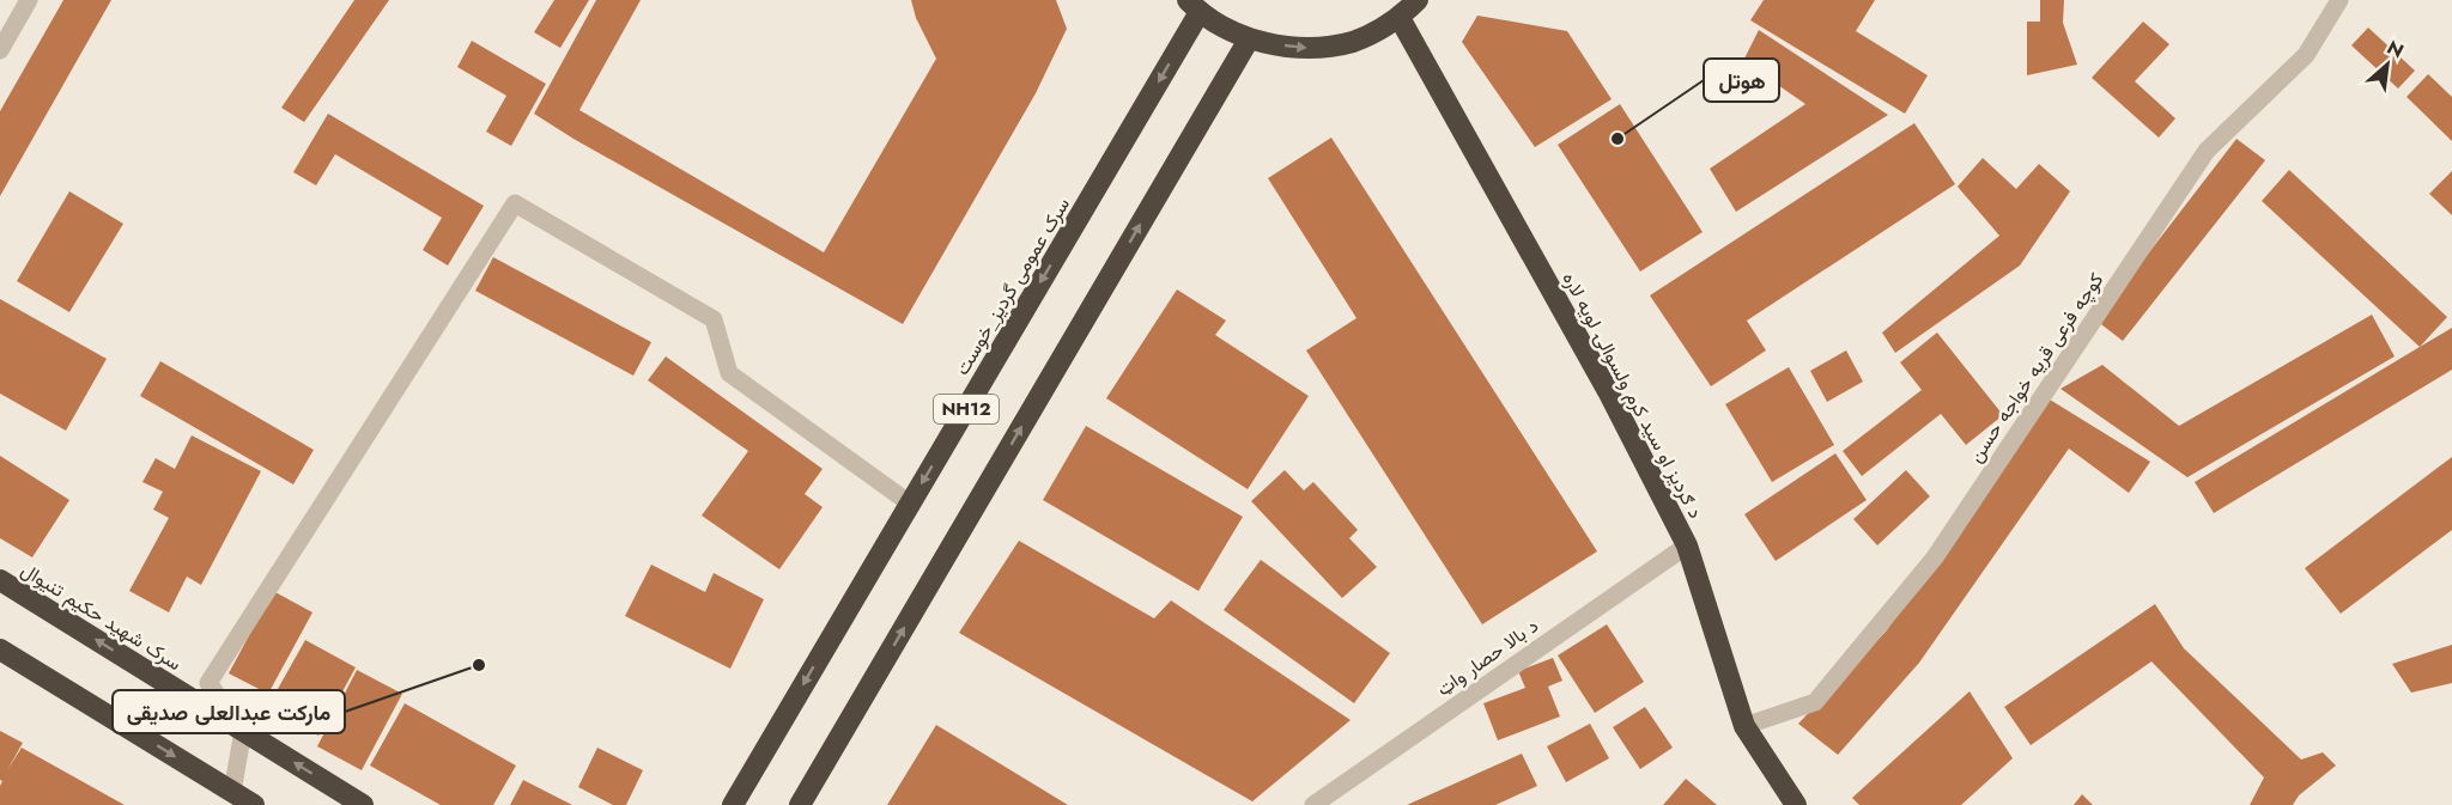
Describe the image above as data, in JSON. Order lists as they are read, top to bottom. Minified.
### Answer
{"streets":{"highway":["سرک عمومی گردیز_خوست","د ګردیز او سید کرم ولسوالۍ لویه لاره","NH12","سرک شهید حکیم تنیوال"],"street":["کوچه فرعی قریه خواجه حسن","د بالا حصار واټ"]},"crossings":[["سرک عمومی گردیز_خوست","NH12"],["کوچه فرعی قریه خواجه حسن","د ګردیز او سید کرم ولسوالۍ لویه لاره"],["د ګردیز او سید کرم ولسوالۍ لویه لاره","NH12"],["د ګردیز او سید کرم ولسوالۍ لویه لاره","د بالا حصار واټ"]],"places":["هوتل","مارکت عبدالعلی صدیقی"],"north":"top right"}
